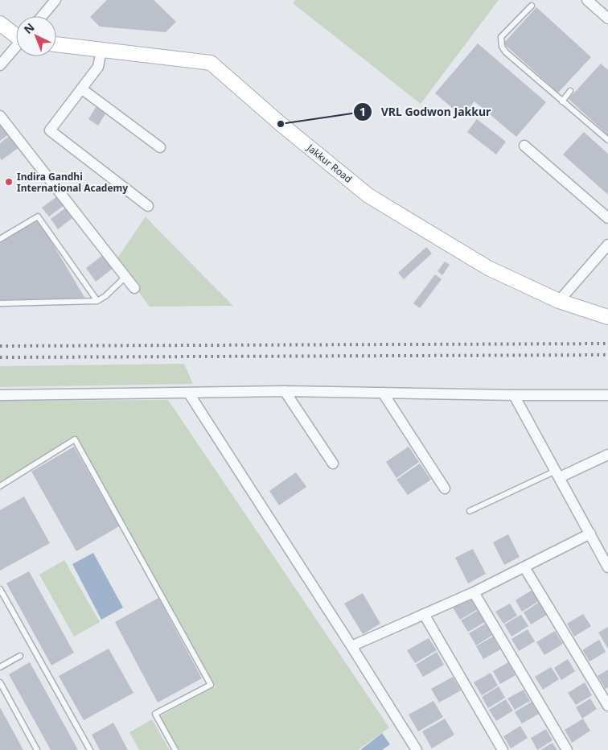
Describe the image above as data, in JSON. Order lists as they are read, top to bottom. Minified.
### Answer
{"streets":{"street":["Jakkur Road"]},"places":["VRL Godwon Jakkur","Indira Gandhi International Academy"],"north":"top left"}
